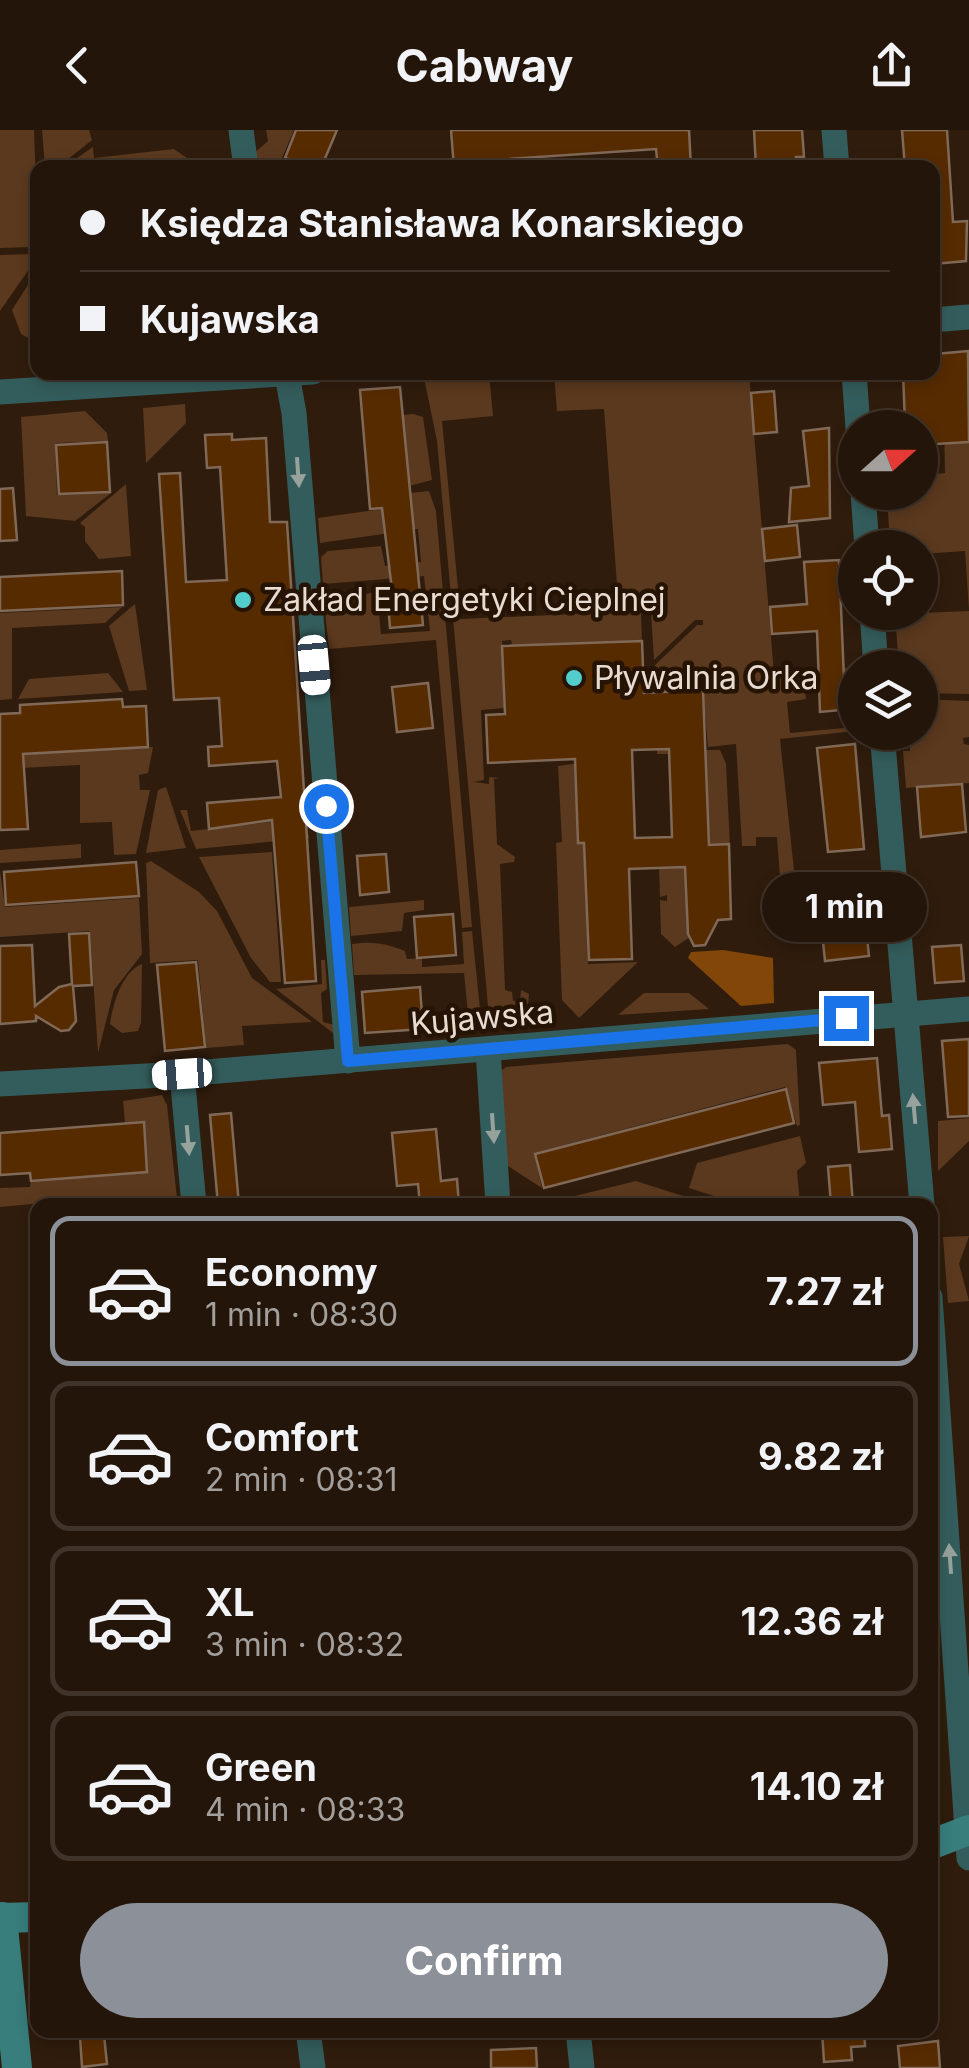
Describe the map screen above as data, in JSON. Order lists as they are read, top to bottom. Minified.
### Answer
{"streets":{"street":["Kujawska"]},"places":["Zakład Energetyki Cieplnej","Pływalnia Orka"],"north":"right","page":{"header":"Cabway","banner":["Księdza Stanisława Konarskiego","Kujawska"],"bubble":"1 min","list":[{"name":"Economy","note":"1 min · 08:30","value":"7.27 zł"},{"name":"Comfort","note":"2 min · 08:31","value":"9.82 zł"},{"name":"XL","note":"3 min · 08:32","value":"12.36 zł"},{"name":"Green","note":"4 min · 08:33","value":"14.10 zł"}],"buttons":"Confirm"}}
